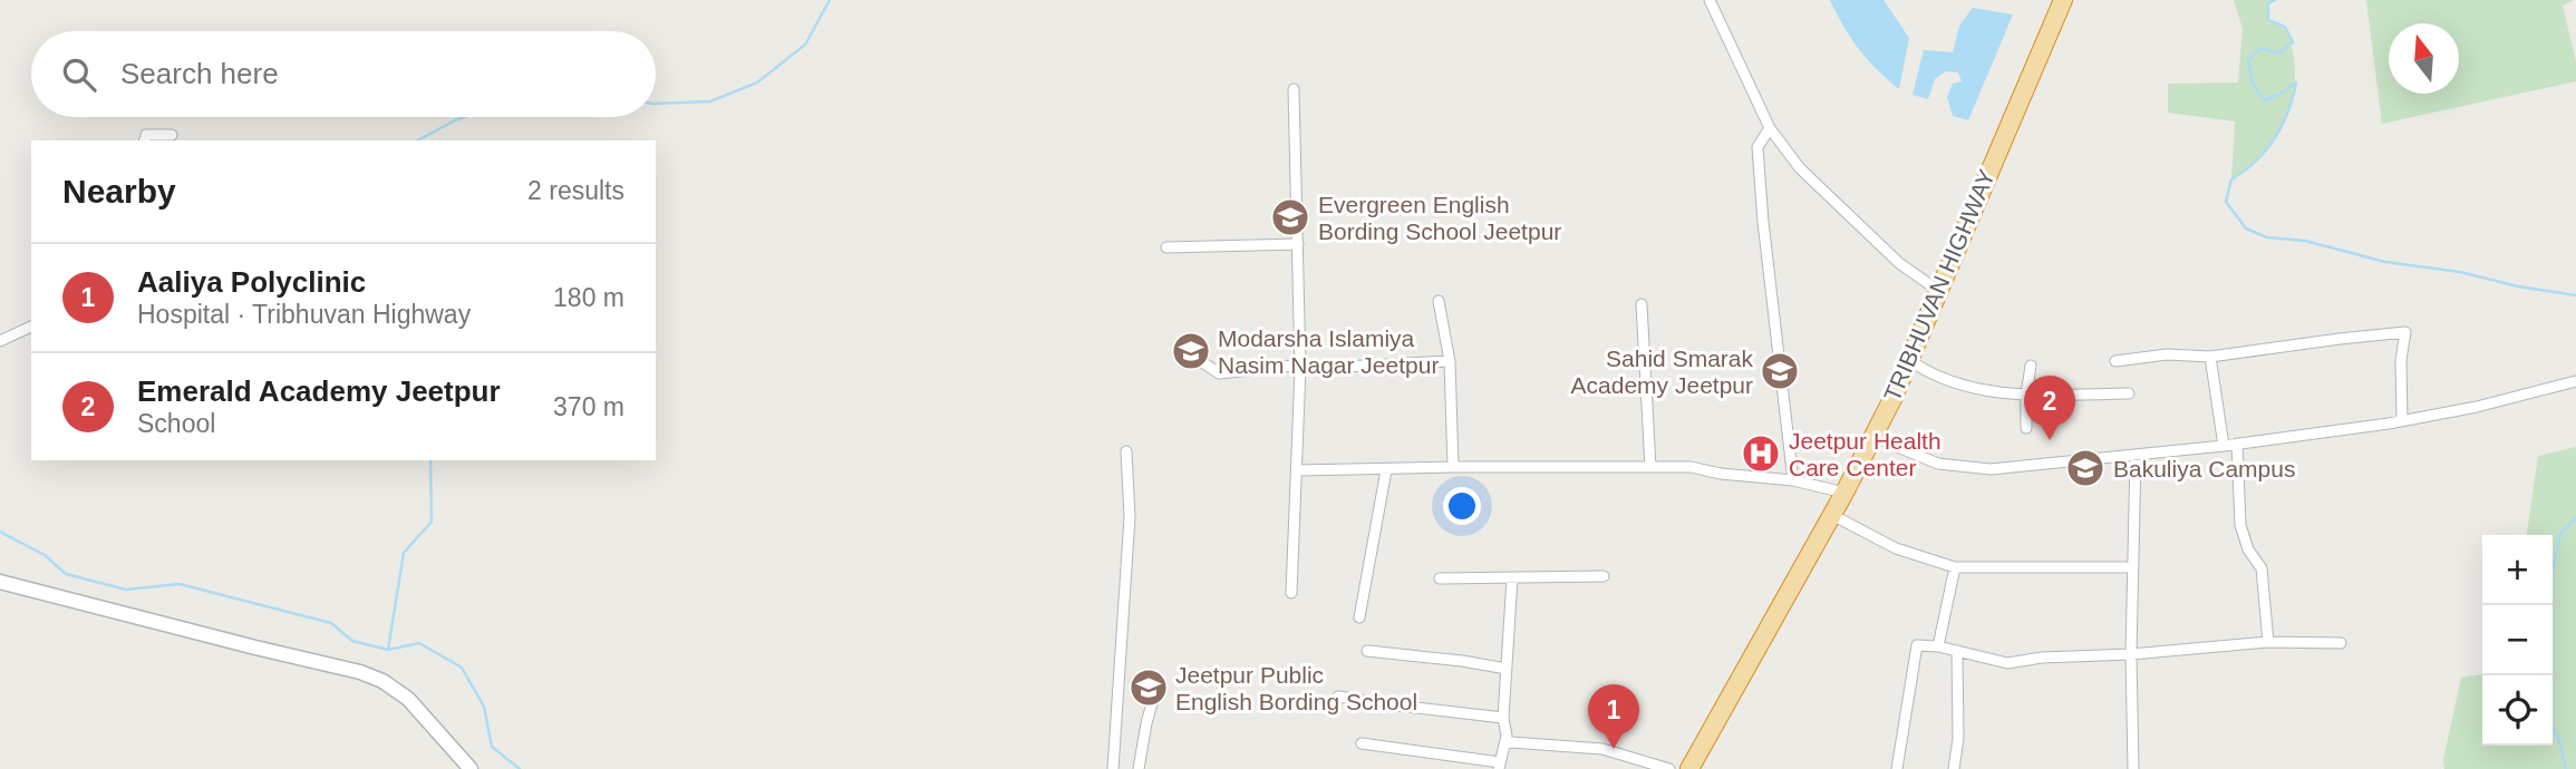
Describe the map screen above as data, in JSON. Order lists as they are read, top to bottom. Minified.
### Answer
{"streets":{"highway":["TRIBHUVAN HIGHWAY"]},"places":{"school or university":["Evergreen English Bording School Jeetpur","Modarsha Islamiya Nasim Nagar Jeetpur","Sahid Smarak Academy Jeetpur","Bakuliya Campus","Jeetpur Public English Bording School"],"hospital":["Jeetpur Health Care Center"]},"north":"top","page":{"search":"Search here","heading":["Nearby","2 results"],"list":[{"mark":"1","name":"Aaliya Polyclinic","note":"Hospital · Tribhuvan Highway","value":"180 m"},{"mark":"2","name":"Emerald Academy Jeetpur","note":"School","value":"370 m"}],"pins":["2","1"],"map_buttons":["+","−"]}}
